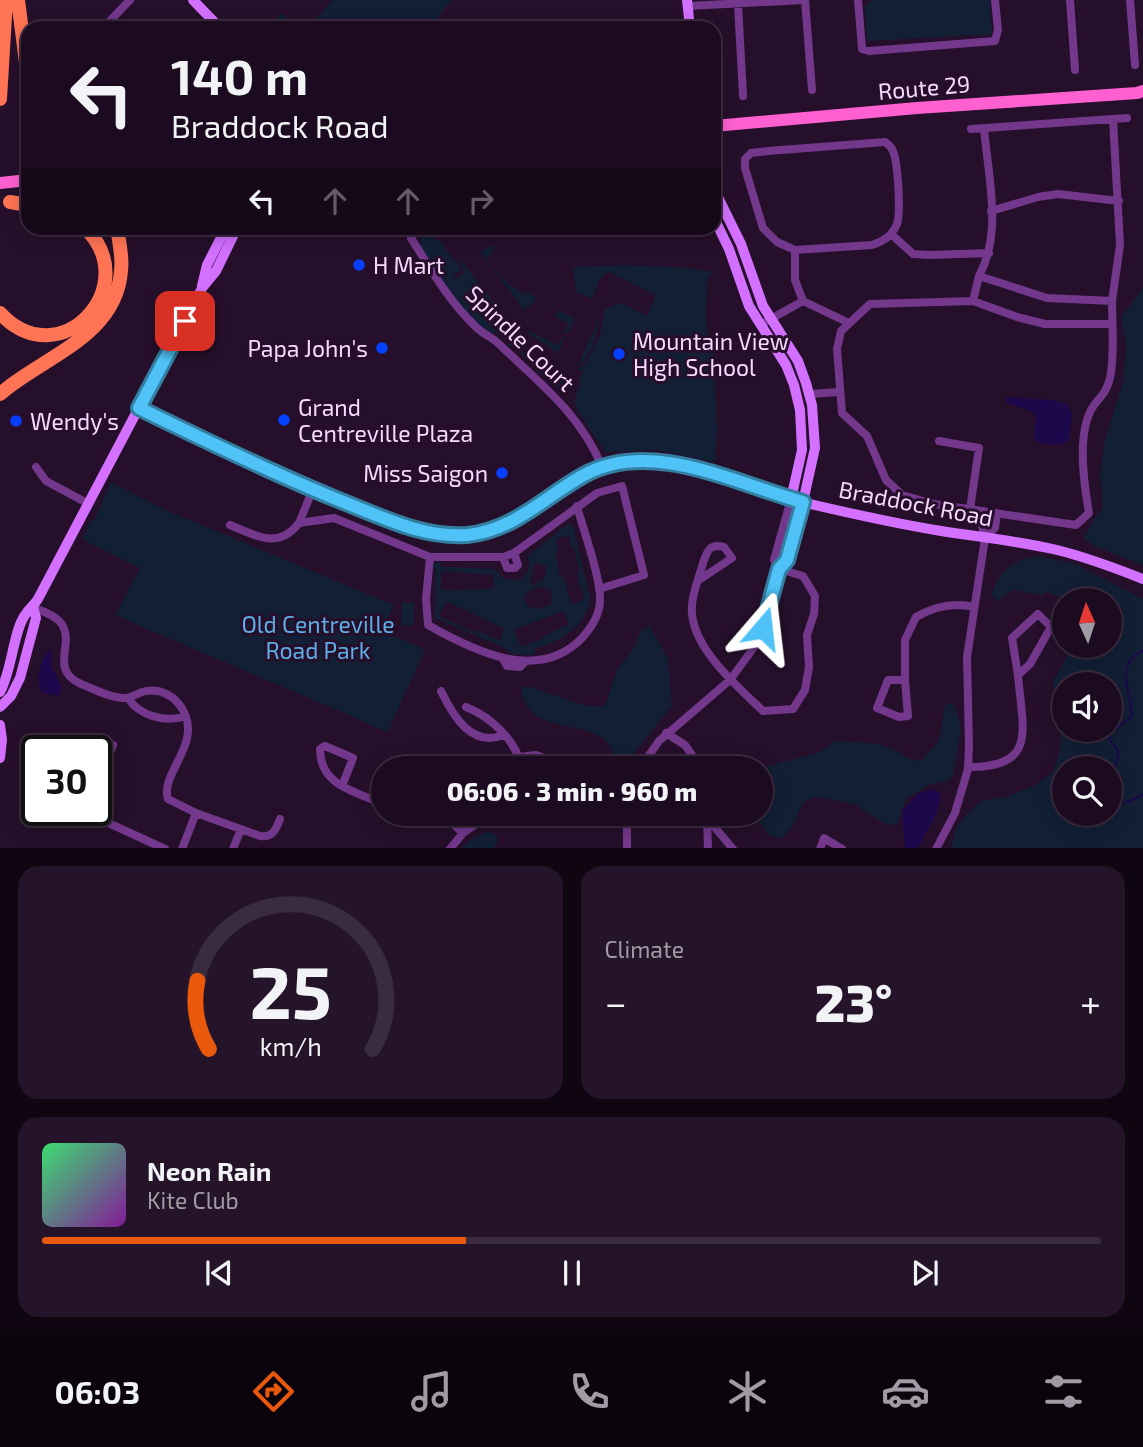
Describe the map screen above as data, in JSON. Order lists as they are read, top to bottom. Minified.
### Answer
{"streets":{"main road":["Route 29"],"street":["Spindle Court","Braddock Road"]},"crossings":[["Spindle Court","Braddock Road"]],"parks":["Old Centreville Road Park"],"places":["H Mart","Papa John's","Mountain View High School","Grand Centreville Plaza","Wendy's","Miss Saigon"],"north":"top","page":{"turn":["140 m","Braddock Road"],"limit":"30","trip":"06:06 · 3 min · 960 m","tile":"Climate","heat":["−","23°","+"],"song":["Neon Rain","Kite Club"],"tabs":"06:03","gauge":["25","km/h"]}}
